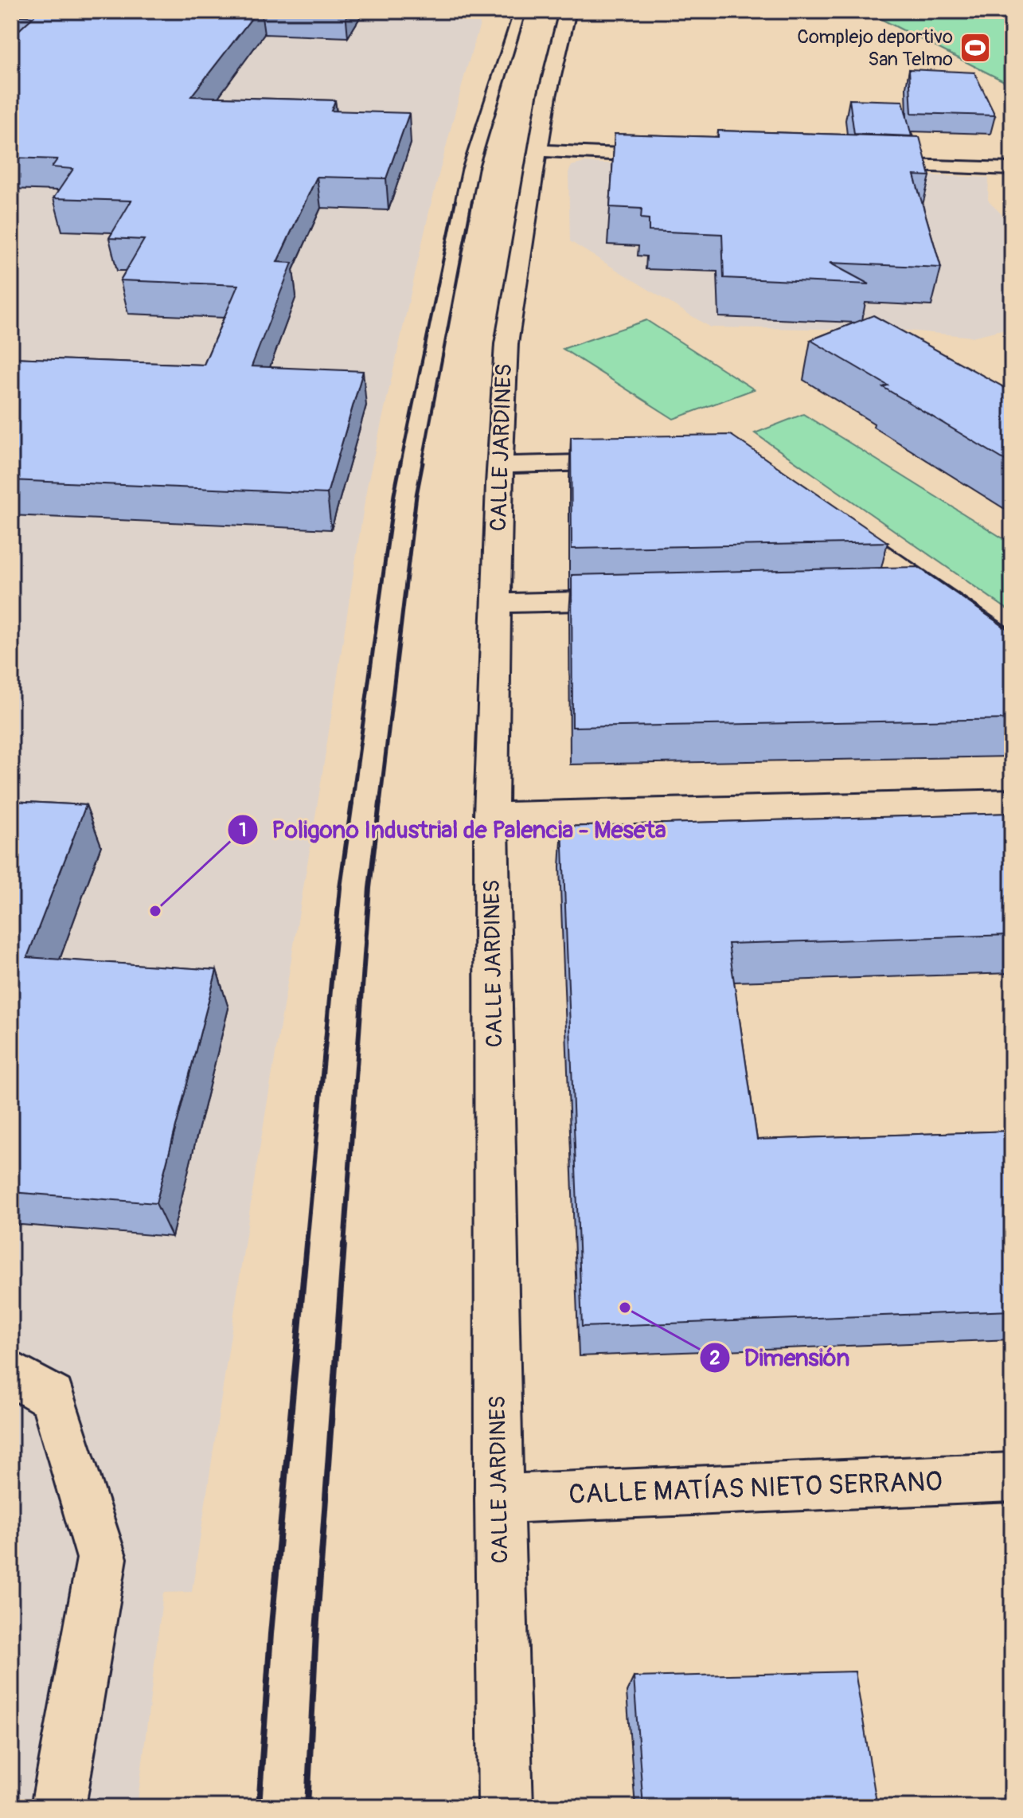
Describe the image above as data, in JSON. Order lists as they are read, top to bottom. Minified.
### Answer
{"streets":{"street":["CALLE JARDINES","CALLE MATÍAS NIETO SERRANO"]},"crossings":[["CALLE JARDINES","CALLE MATÍAS NIETO SERRANO"]],"places":{"sports":["Complejo deportivo San Telmo"],"other":["Poligono Industrial de Palencia - Meseta","Dimensión"]}}
